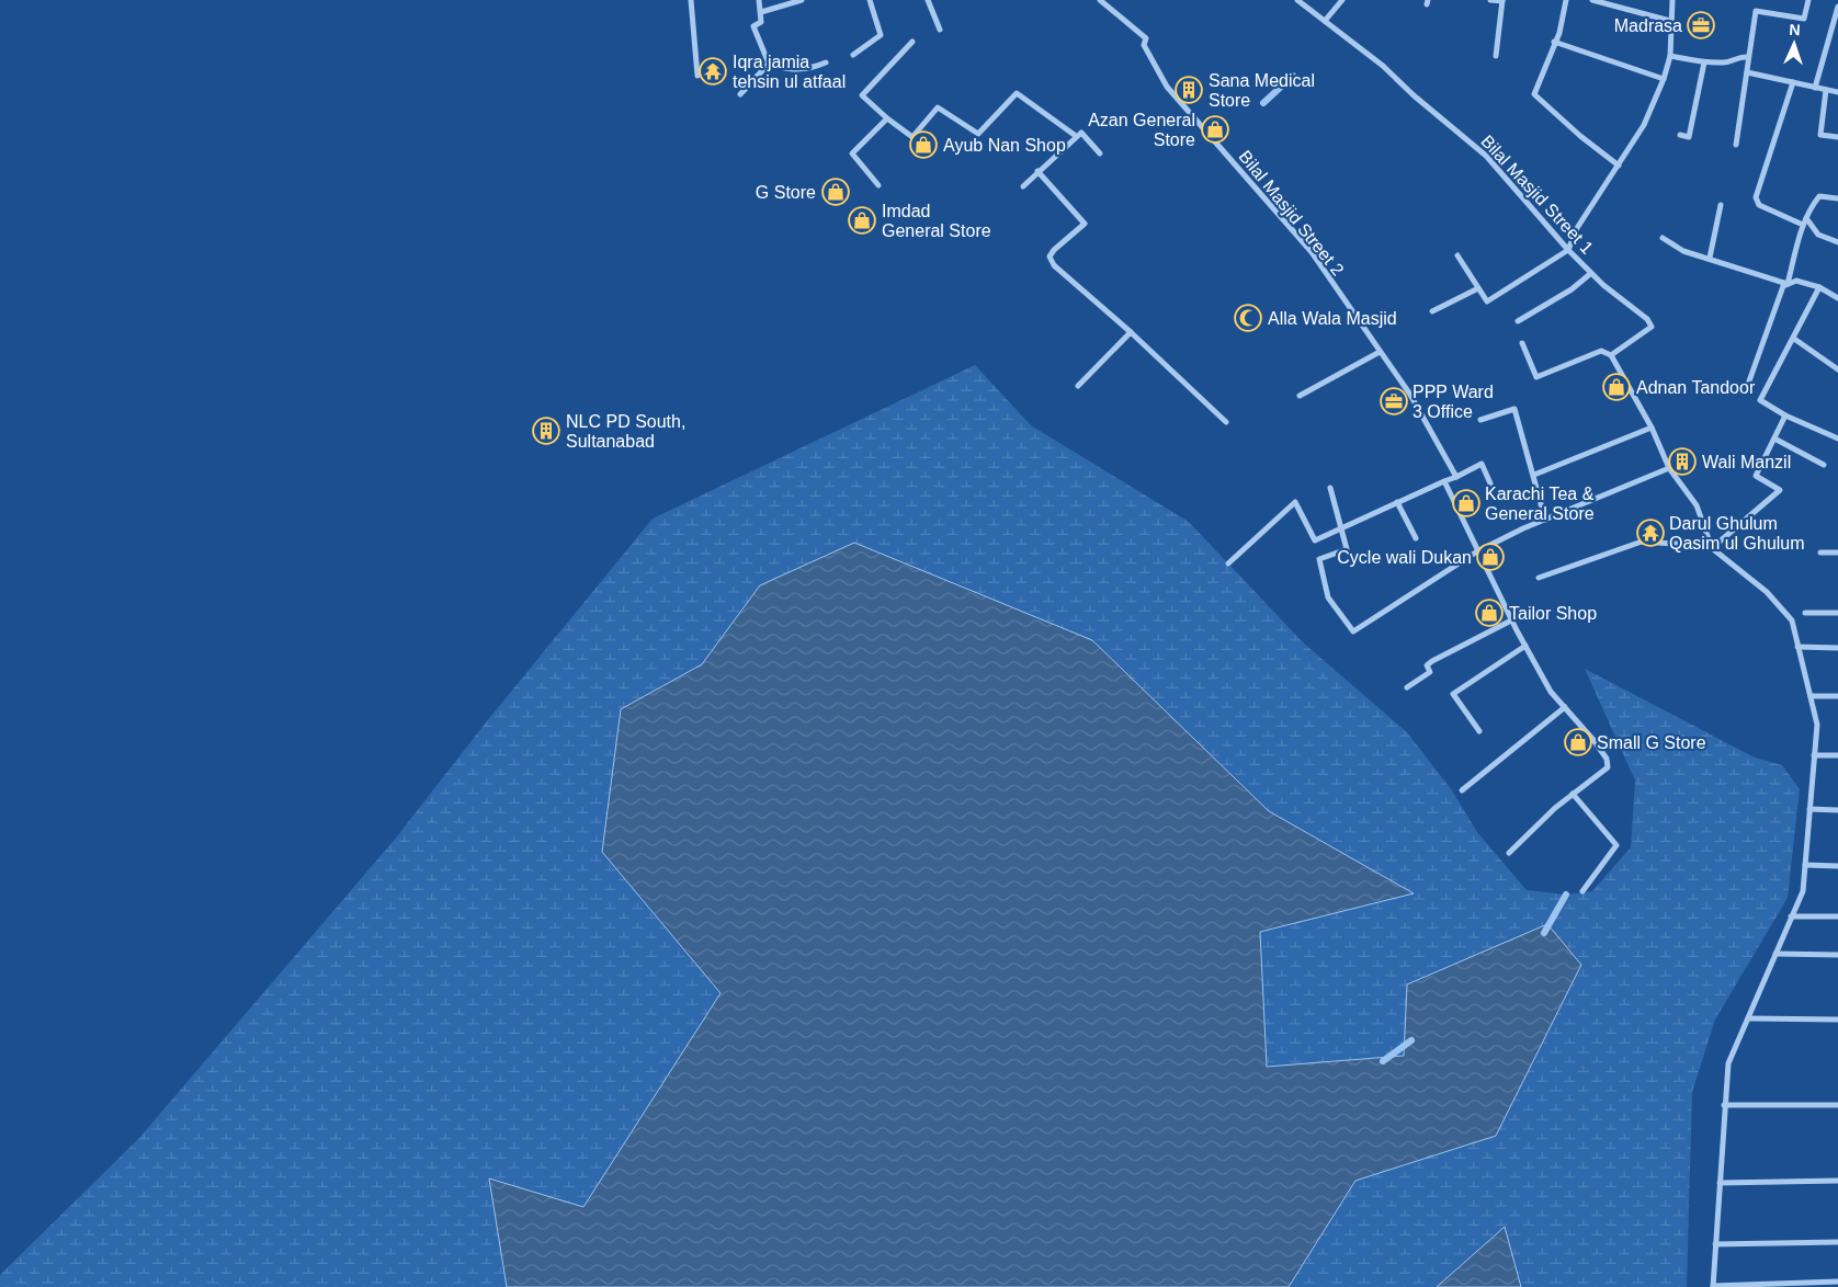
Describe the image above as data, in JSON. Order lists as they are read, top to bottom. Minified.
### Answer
{"streets":{"street":["Bilal Masjid Street 1","Bilal Masjid Street 2"]},"places":{"office":["Madrasa","PPP Ward 3 Office"],"temple":["Iqra jamia tehsin ul atfaal","Darul Ghulum Qasim ul Ghulum"],"building":["Sana Medical Store","NLC PD South, Sultanabad","Wali Manzil"],"shop":["Azan General Store","Ayub Nan Shop","G Store","Imdad General Store","Adnan Tandoor","Karachi Tea & General Store","Cycle wali Dukan","Tailor Shop","Small G Store"],"mosque":["Alla Wala Masjid"]},"north":"top"}
